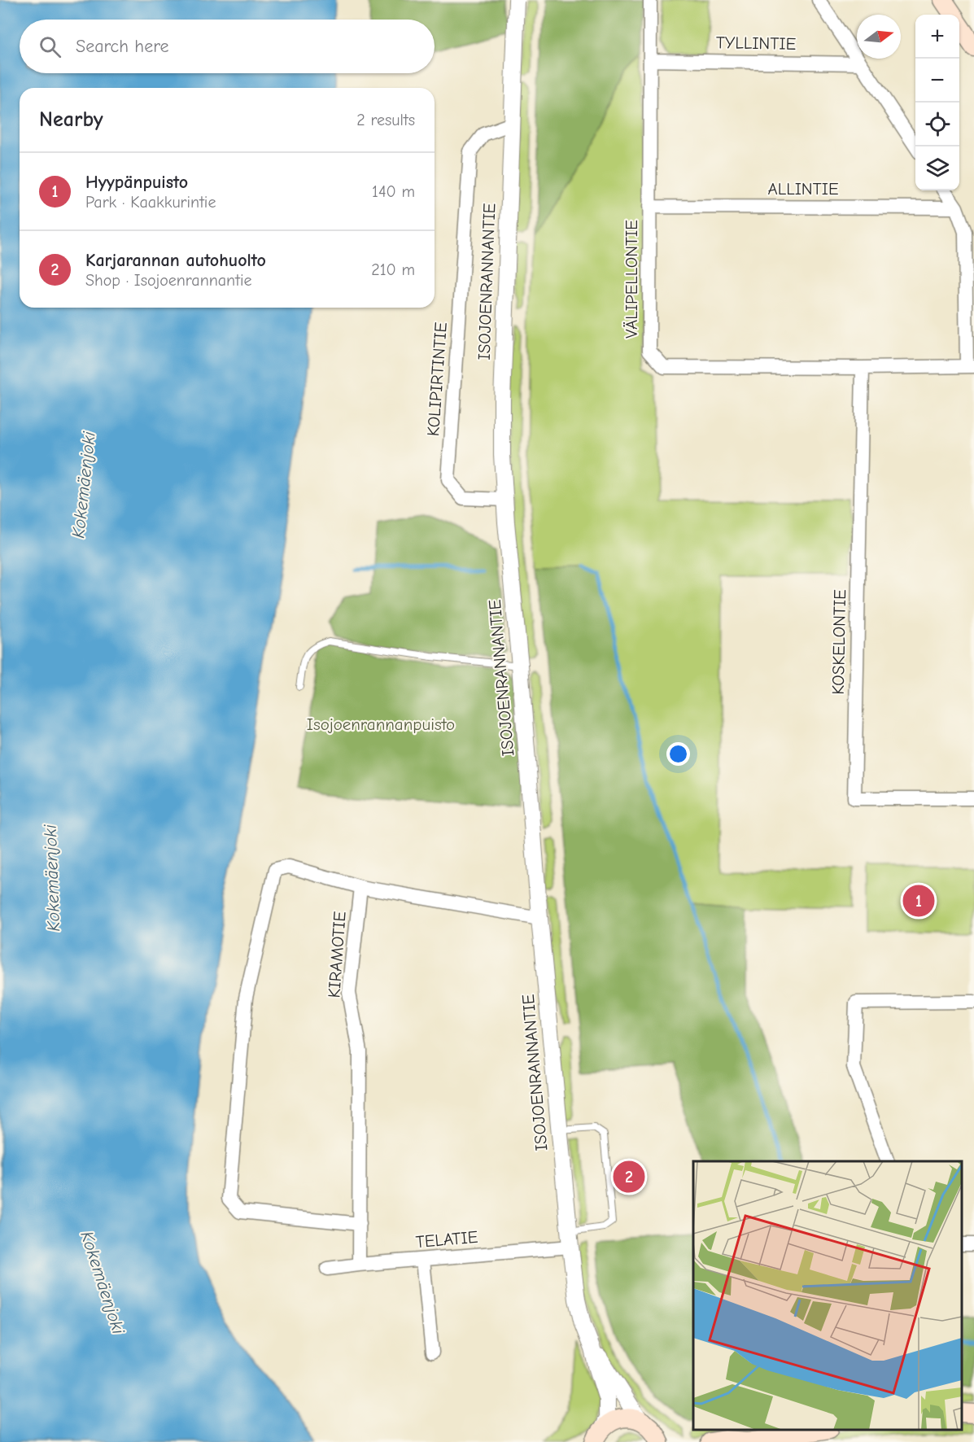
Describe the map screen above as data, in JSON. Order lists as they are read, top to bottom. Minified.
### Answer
{"streets":{"street":["TYLLINTIE","ALLINTIE","VÄLIPELLONTIE","ISOJOENRANNANTIE","KOLIPIRTINTIE","KOSKELONTIE","KIRAMOTIE","TELATIE"]},"crossings":[["TYLLINTIE","VÄLIPELLONTIE"],["ALLINTIE","VÄLIPELLONTIE"],["VÄLIPELLONTIE","KOSKELONTIE"],["ISOJOENRANNANTIE","KOLIPIRTINTIE"],["ISOJOENRANNANTIE","TELATIE"],["KIRAMOTIE","TELATIE"]],"water":["Kokemäenjoki"],"parks":["Isojoenrannanpuisto"],"north":"right","page":{"map_buttons":["+","−"],"search":"Search here","heading":["Nearby","2 results"],"list":[{"mark":"1","name":"Hyypänpuisto","note":"Park · Kaakkurintie","value":"140 m"},{"mark":"2","name":"Karjarannan autohuolto","note":"Shop · Isojoenrannantie","value":"210 m"}],"pins":["1","2"]}}
